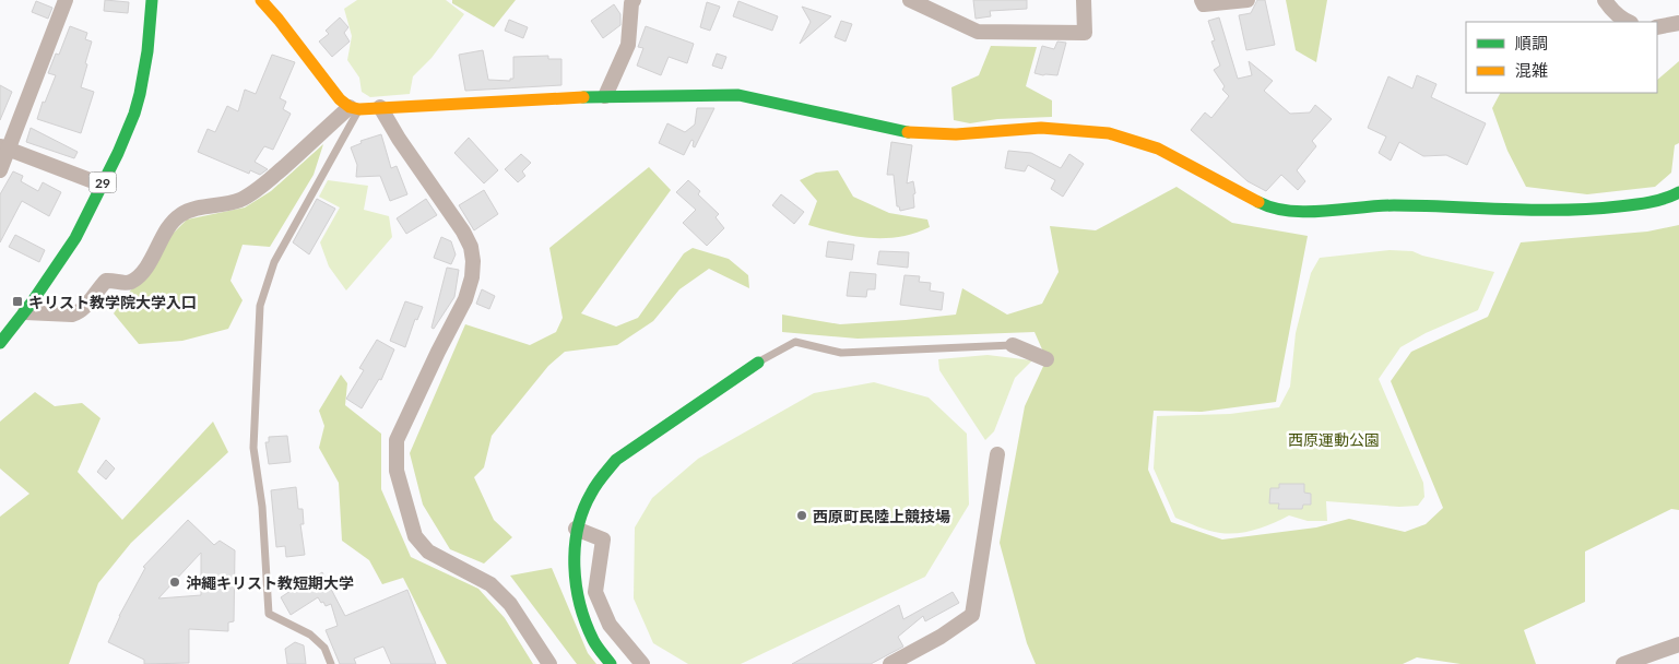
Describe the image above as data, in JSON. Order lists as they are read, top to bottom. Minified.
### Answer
{"streets":{"street":["29"]},"parks":["西原運動公園"],"places":{"transit":["キリスト教学院大学入口"],"other":["西原町民陸上競技場","沖繩キリスト教短期大学"]},"legend":["順調","混雑"]}
